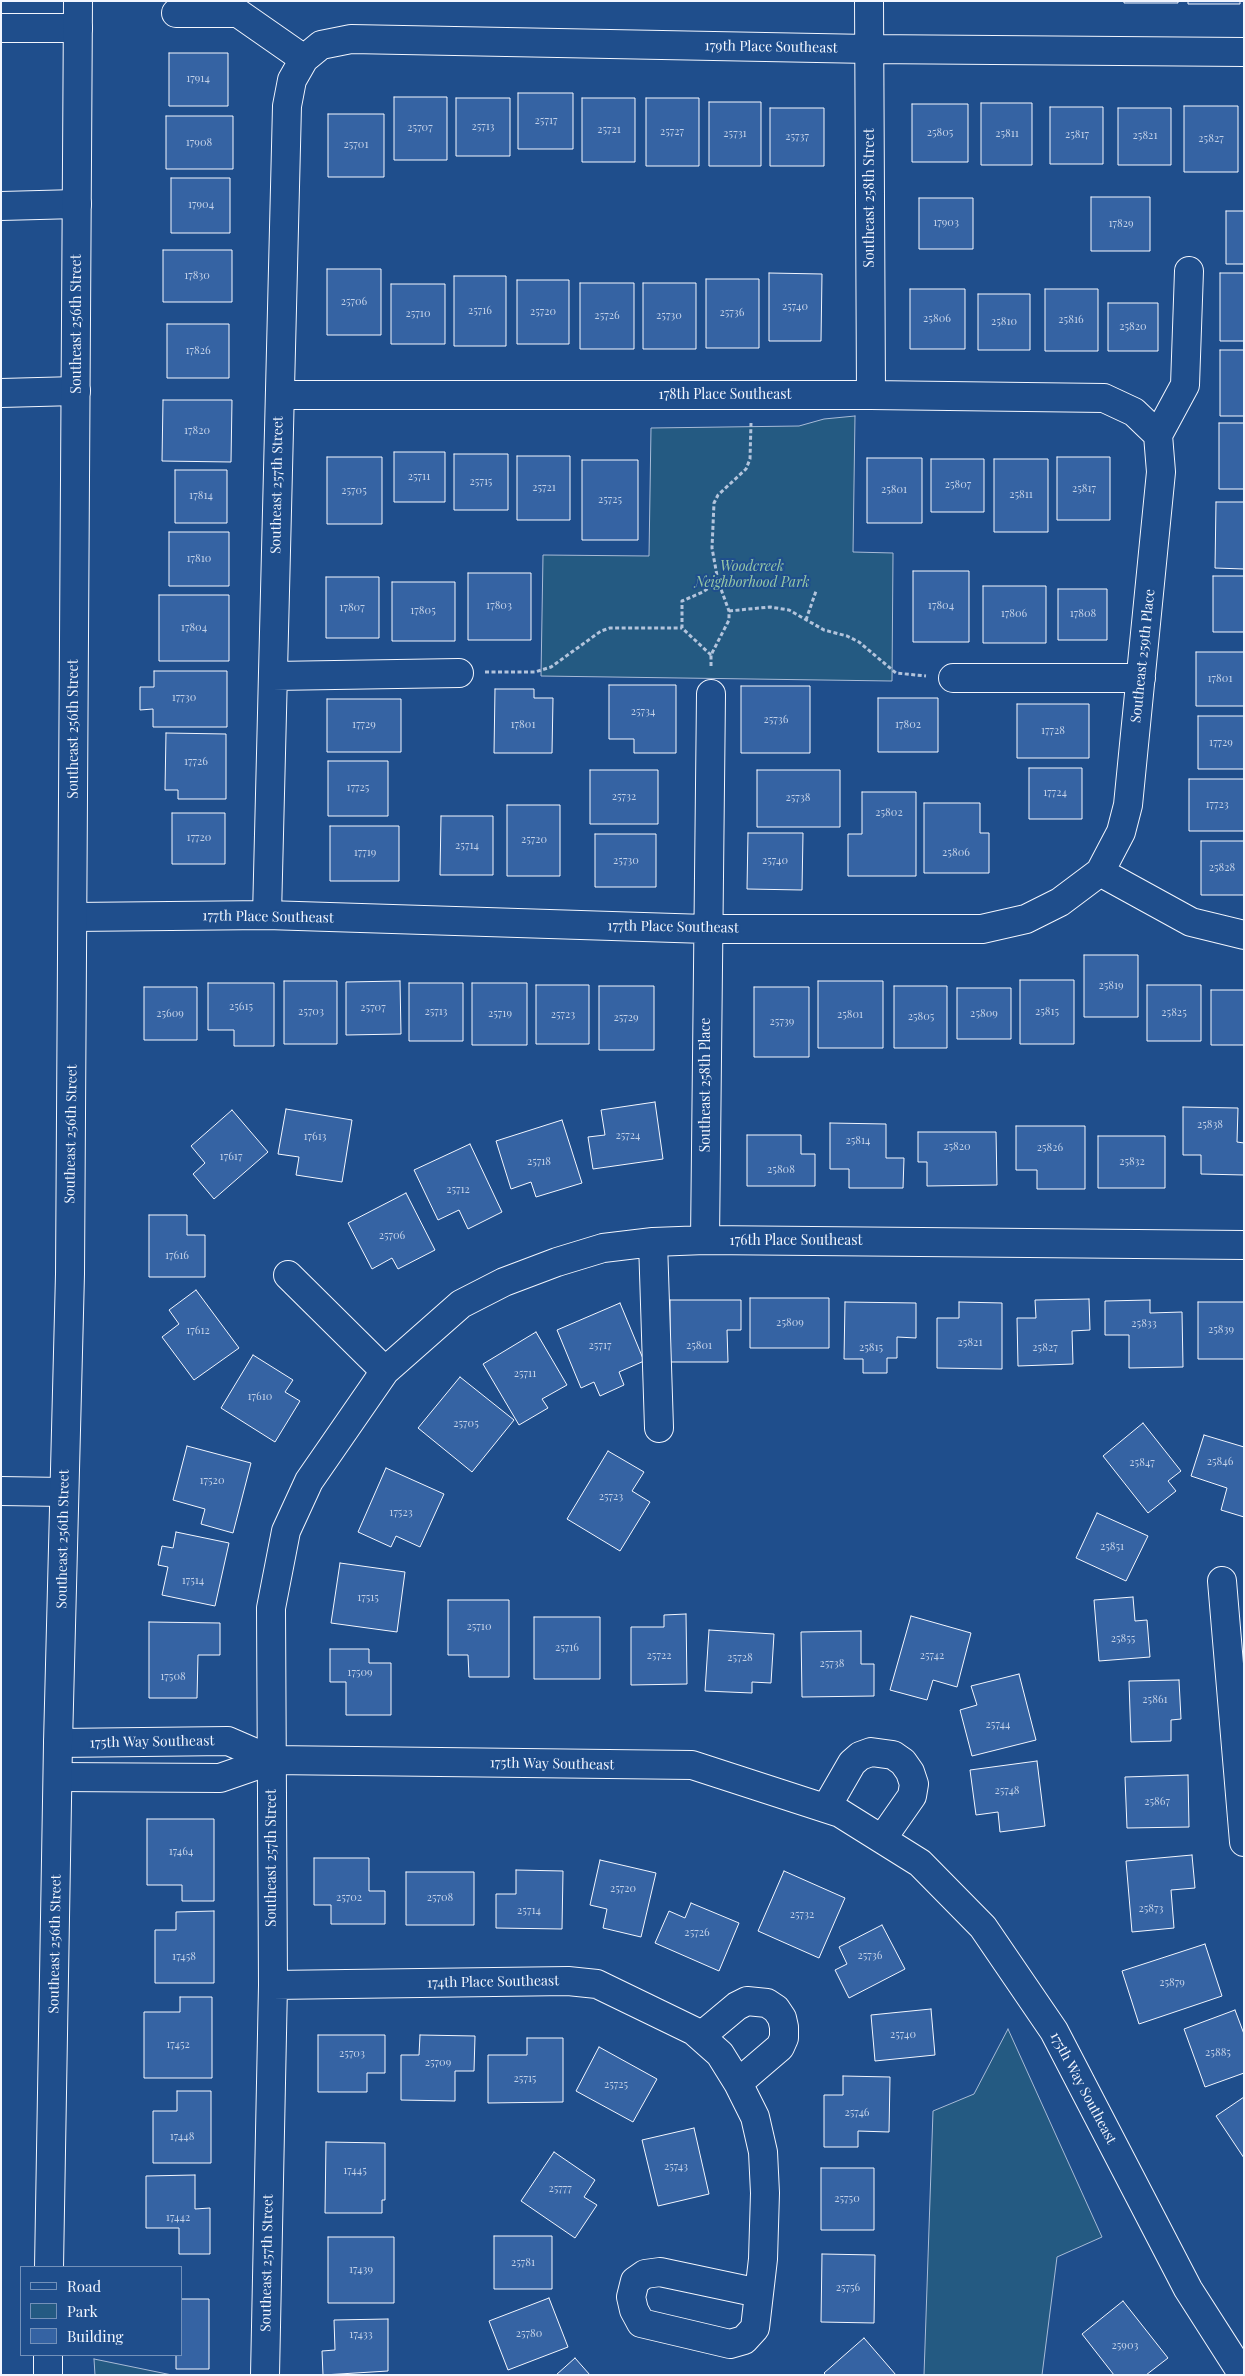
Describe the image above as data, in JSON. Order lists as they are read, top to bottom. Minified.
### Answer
{"streets":{"street":["179th Place Southeast","Southeast 258th Street","Southeast 256th Street","178th Place Southeast","Southeast 257th Street","Southeast 259th Place","177th Place Southeast","Southeast 258th Place","176th Place Southeast","175th Way Southeast","174th Place Southeast"]},"crossings":[["179th Place Southeast","Southeast 258th Street"],["179th Place Southeast","Southeast 257th Street"],["Southeast 258th Street","178th Place Southeast"],["Southeast 256th Street","177th Place Southeast"],["Southeast 256th Street","175th Way Southeast"],["178th Place Southeast","Southeast 257th Street"],["178th Place Southeast","Southeast 259th Place"],["Southeast 257th Street","177th Place Southeast"],["Southeast 257th Street","176th Place Southeast"],["Southeast 257th Street","175th Way Southeast"],["Southeast 257th Street","174th Place Southeast"],["Southeast 259th Place","177th Place Southeast"],["177th Place Southeast","Southeast 258th Place"],["Southeast 258th Place","176th Place Southeast"]],"parks":["Woodcreek Neighborhood Park"],"house_numbers":["17914","25717","25713","25707","25721","25727","25805","25731","25811","25817","25821","25737","25827","17908","25701","17904","17903","17829","17830","25706","25740","25716","25720","25736","25710","25726","25730","25806","25816","25810","25820","17826","17820","25711","25715","25807","25721","25817","25801","25705","25811","17814","25725","17810","17803","17804","17807","17805","17806","17808","17804","17801","17730","25734","25736","17729","17801","17802","17728","17729","17726","17725","17724","25732","25738","17723","25802","17720","25720","25714","17719","25806","25730","25740","25828","25819","25615","25707","25703","25713","25815","25825","25609","25719","25809","25723","25801","25805","25729","25739","25838","25724","17613","25814","25820","25826","17617","25718","25832","25808","25712","25706","17616","25809","25833","25839","17612","25821","25717","25801","25815","25827","25711","17610","25705","25846","25847","17520","25723","17523","25851","17514","17515","25710","25855","25716","25722","25742","25728","25738","17509","17508","25861","25744","25748","25867","17464","25720","25702","25708","25873","25714","25732","25726","25736","17458","25879","25740","17452","25885","25703","25709","25715","25725","25746","17448","25743","17445","25777","25750","17442","25781","17439","25756","25780","17433","25903"],"legend":["Road","Park","Building"]}
